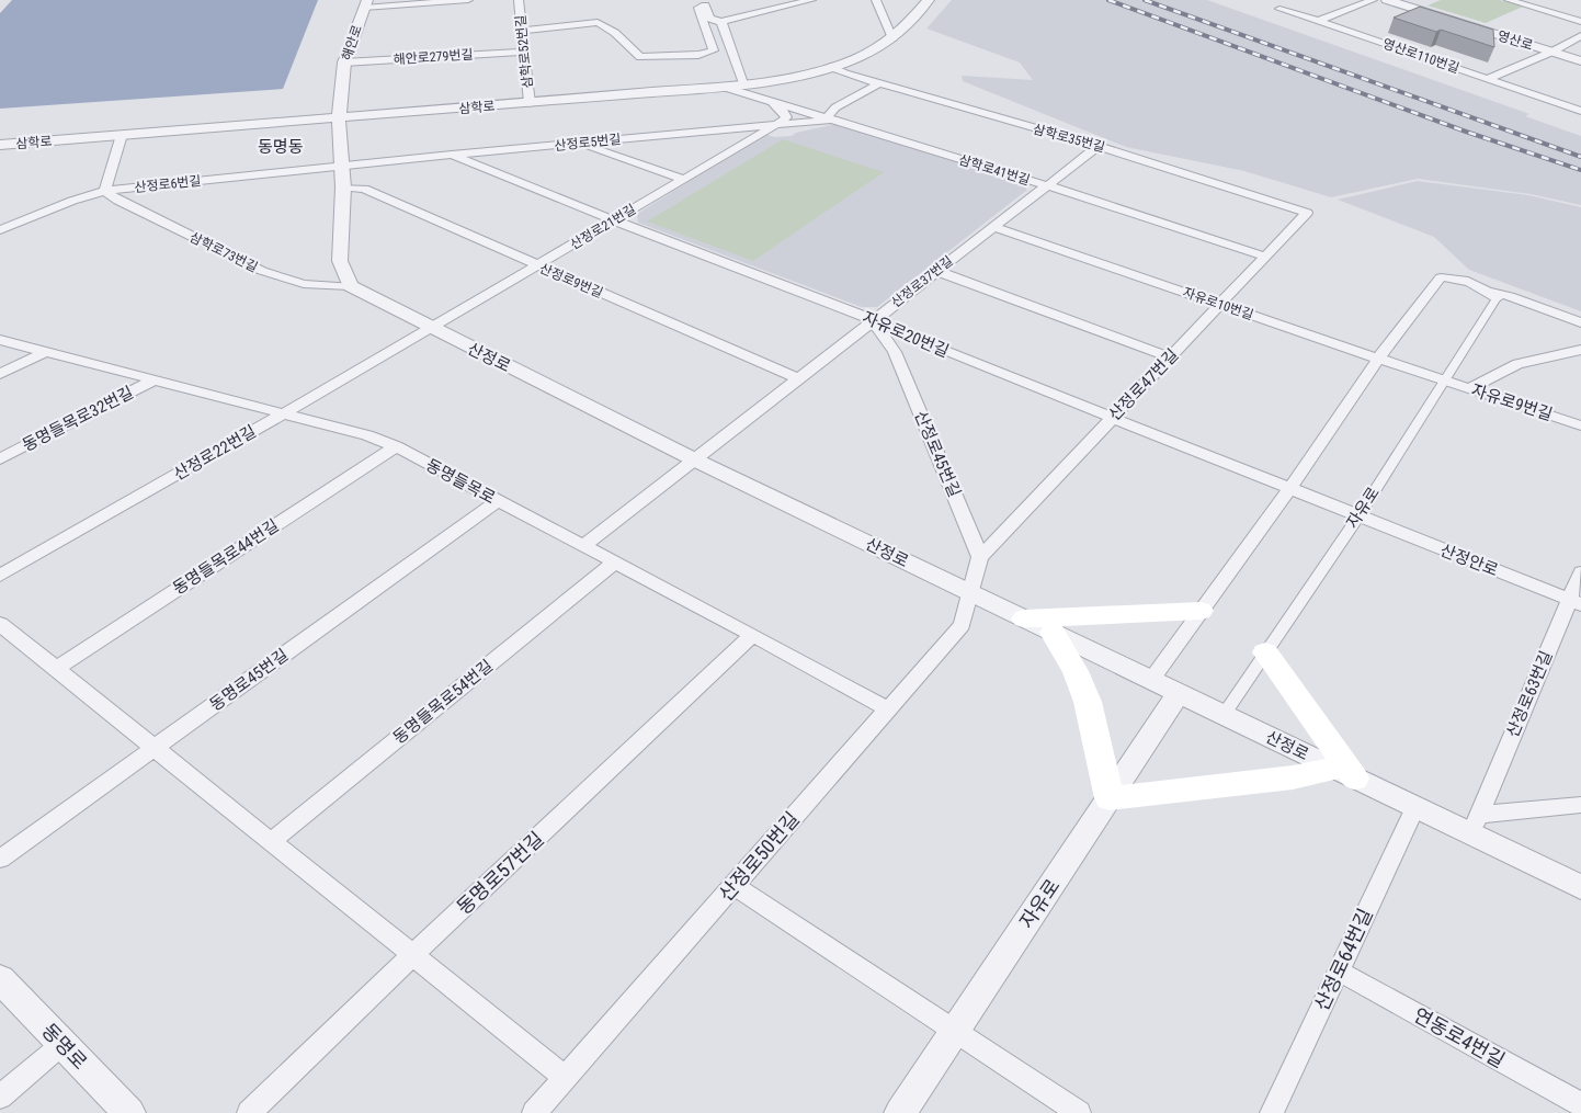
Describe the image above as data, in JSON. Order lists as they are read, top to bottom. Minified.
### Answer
{"streets":{"street":["영산로","해안로","삼학로52번길","영산로110번길","해안로279번길","삼학로","삼학로35번길","산정로5번길","삼학로41번길","산정로6번길","산정로21번길","삼학로73번길","산정로9번길","산정로37번길","자유로10번길","자유로20번길","산정로","산정로47번길","자유로9번길","동명들목로32번길","산정로22번길","산정로45번길","동명들목로","자유로","동명들목로44번길","산정안로","동명로45번길","산정로63번길","동명들목로54번길","산정로50번길","동명로57번길","산정로64번길","연동로4번길","동명로"]},"crossings":[["해안로","해안로279번길"],["해안로","삼학로"],["삼학로52번길","해안로279번길"],["삼학로52번길","삼학로"],["삼학로","삼학로35번길"],["삼학로","삼학로41번길"],["삼학로35번길","산정로37번길"],["삼학로35번길","산정로47번길"],["산정로5번길","삼학로41번길"],["산정로5번길","산정로6번길"],["산정로5번길","산정로21번길"],["산정로5번길","자유로20번길"],["삼학로41번길","산정로37번길"],["삼학로41번길","산정로47번길"],["산정로6번길","삼학로73번길"],["산정로21번길","산정로9번길"],["산정로21번길","자유로20번길"],["산정로21번길","산정로"],["산정로21번길","산정로22번길"],["삼학로73번길","산정로"],["산정로9번길","산정로37번길"],["산정로37번길","자유로10번길"],["산정로37번길","자유로20번길"],["산정로37번길","산정로"],["산정로37번길","산정로45번길"],["산정로37번길","동명들목로"],["자유로10번길","산정로47번길"],["자유로10번길","자유로9번길"],["자유로10번길","자유로"],["자유로20번길","산정로47번길"],["자유로20번길","산정로45번길"],["자유로20번길","자유로"],["자유로20번길","산정안로"],["산정로","산정로22번길"],["산정로","자유로"],["산정로","산정로63번길"],["산정로","산정로50번길"],["산정로","산정로64번길"],["산정로47번길","산정로45번길"],["자유로9번길","자유로"],["동명들목로32번길","동명들목로"],["산정로22번길","동명들목로"],["동명들목로","동명들목로44번길"],["동명들목로","동명로45번길"],["동명들목로","동명들목로54번길"],["동명들목로","산정로50번길"],["동명들목로","동명로57번길"],["자유로","산정안로"],["산정안로","산정로63번길"],["산정로64번길","연동로4번길"]],"districts":["동명동"]}
